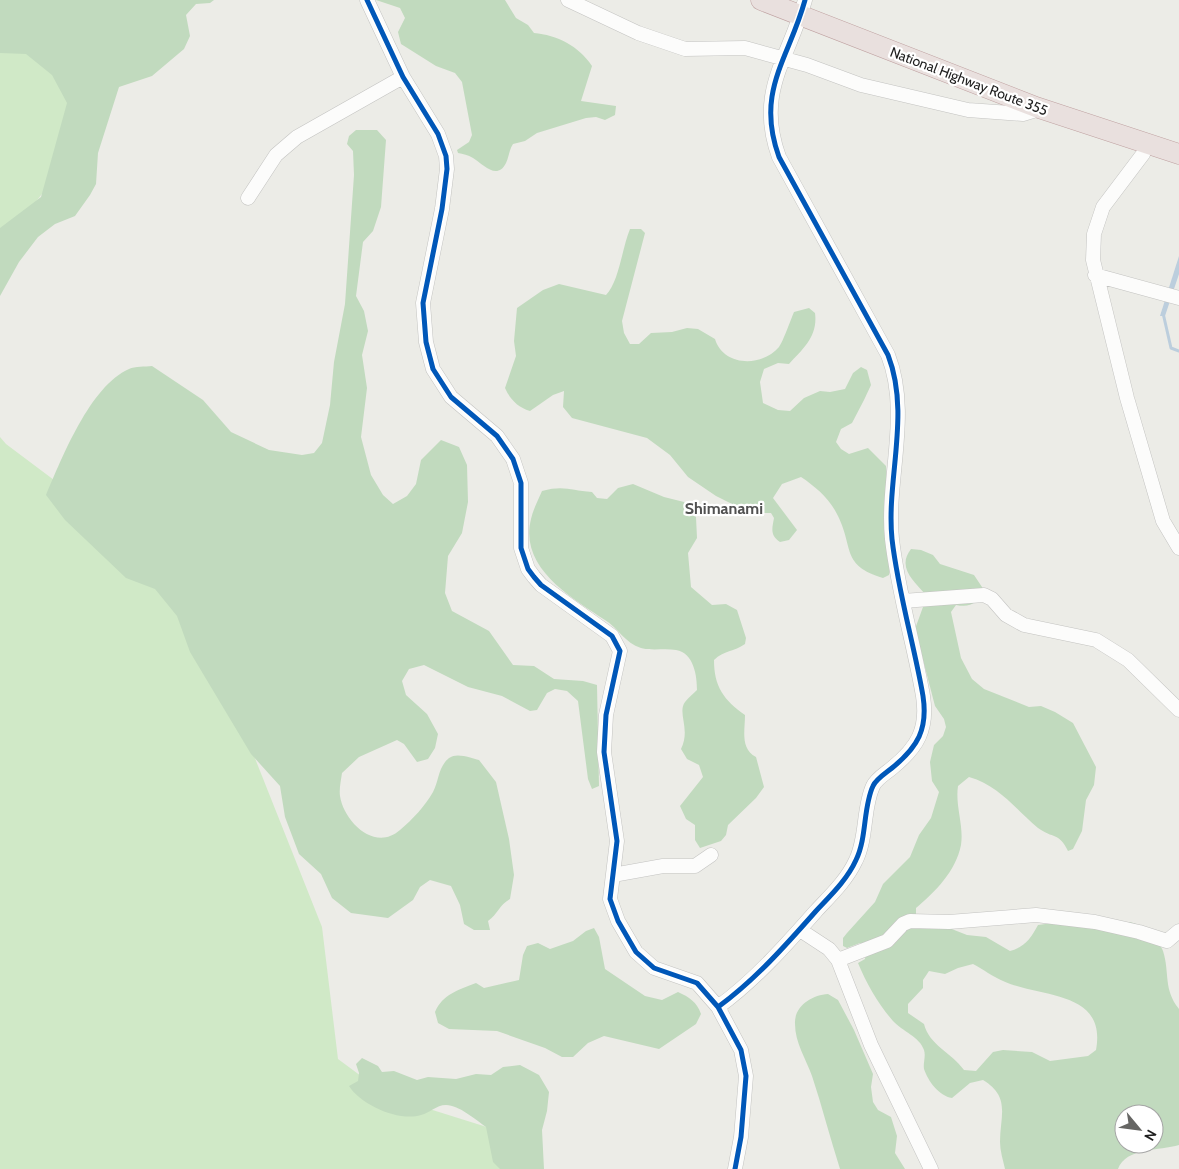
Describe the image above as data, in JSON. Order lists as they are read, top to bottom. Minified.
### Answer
{"streets":{"highway":["National Highway Route 355"]},"districts":["Shimanami"],"north":"bottom right"}
